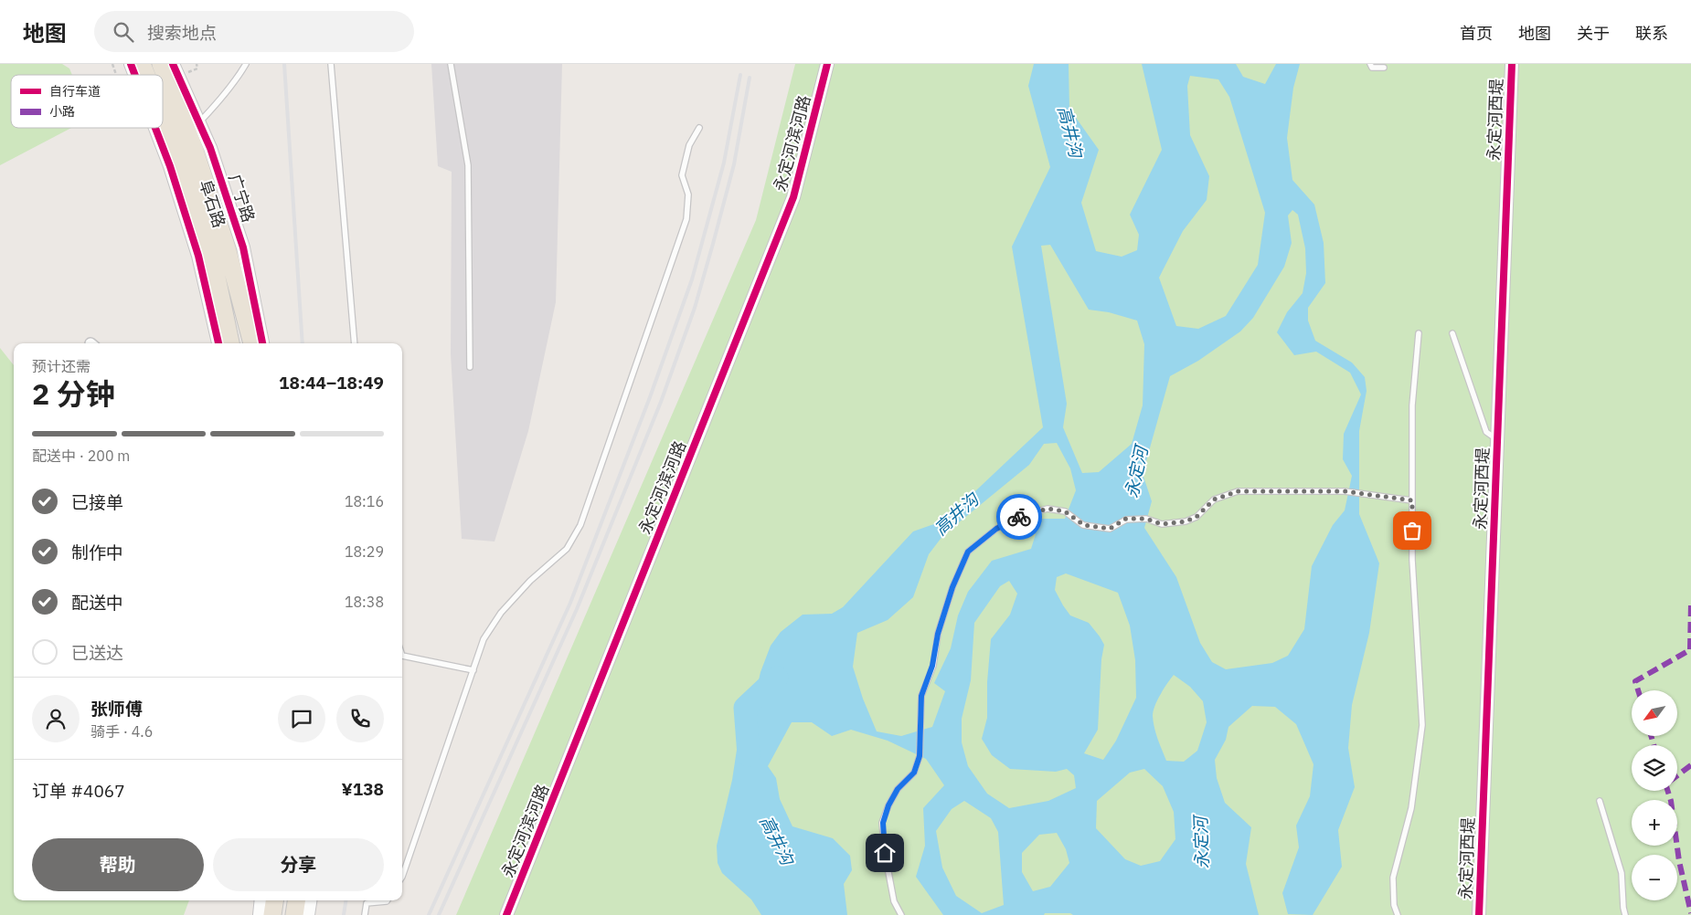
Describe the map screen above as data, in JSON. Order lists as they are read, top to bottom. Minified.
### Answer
{"streets":{"highway":["阜石路"],"street":["永定河西堤","永定河滨河路","广宁路"]},"water":["高井沟","永定河"],"legend":["自行车道","小路"],"north":"bottom left","page":{"header":"地图","search":"搜索地点","nav":["首页","地图","关于","联系"],"heading":["2 分钟","预计还需","18:44–18:49"],"panel":["张师傅","骑手 · 4.6","订单 #4067","¥138"],"bar":"配送中 · 200 m","list":[["已接单","18:16"],["制作中","18:29"],["配送中","18:38"],"已送达"],"map_buttons":["+","−"],"buttons":["帮助","分享"]}}
